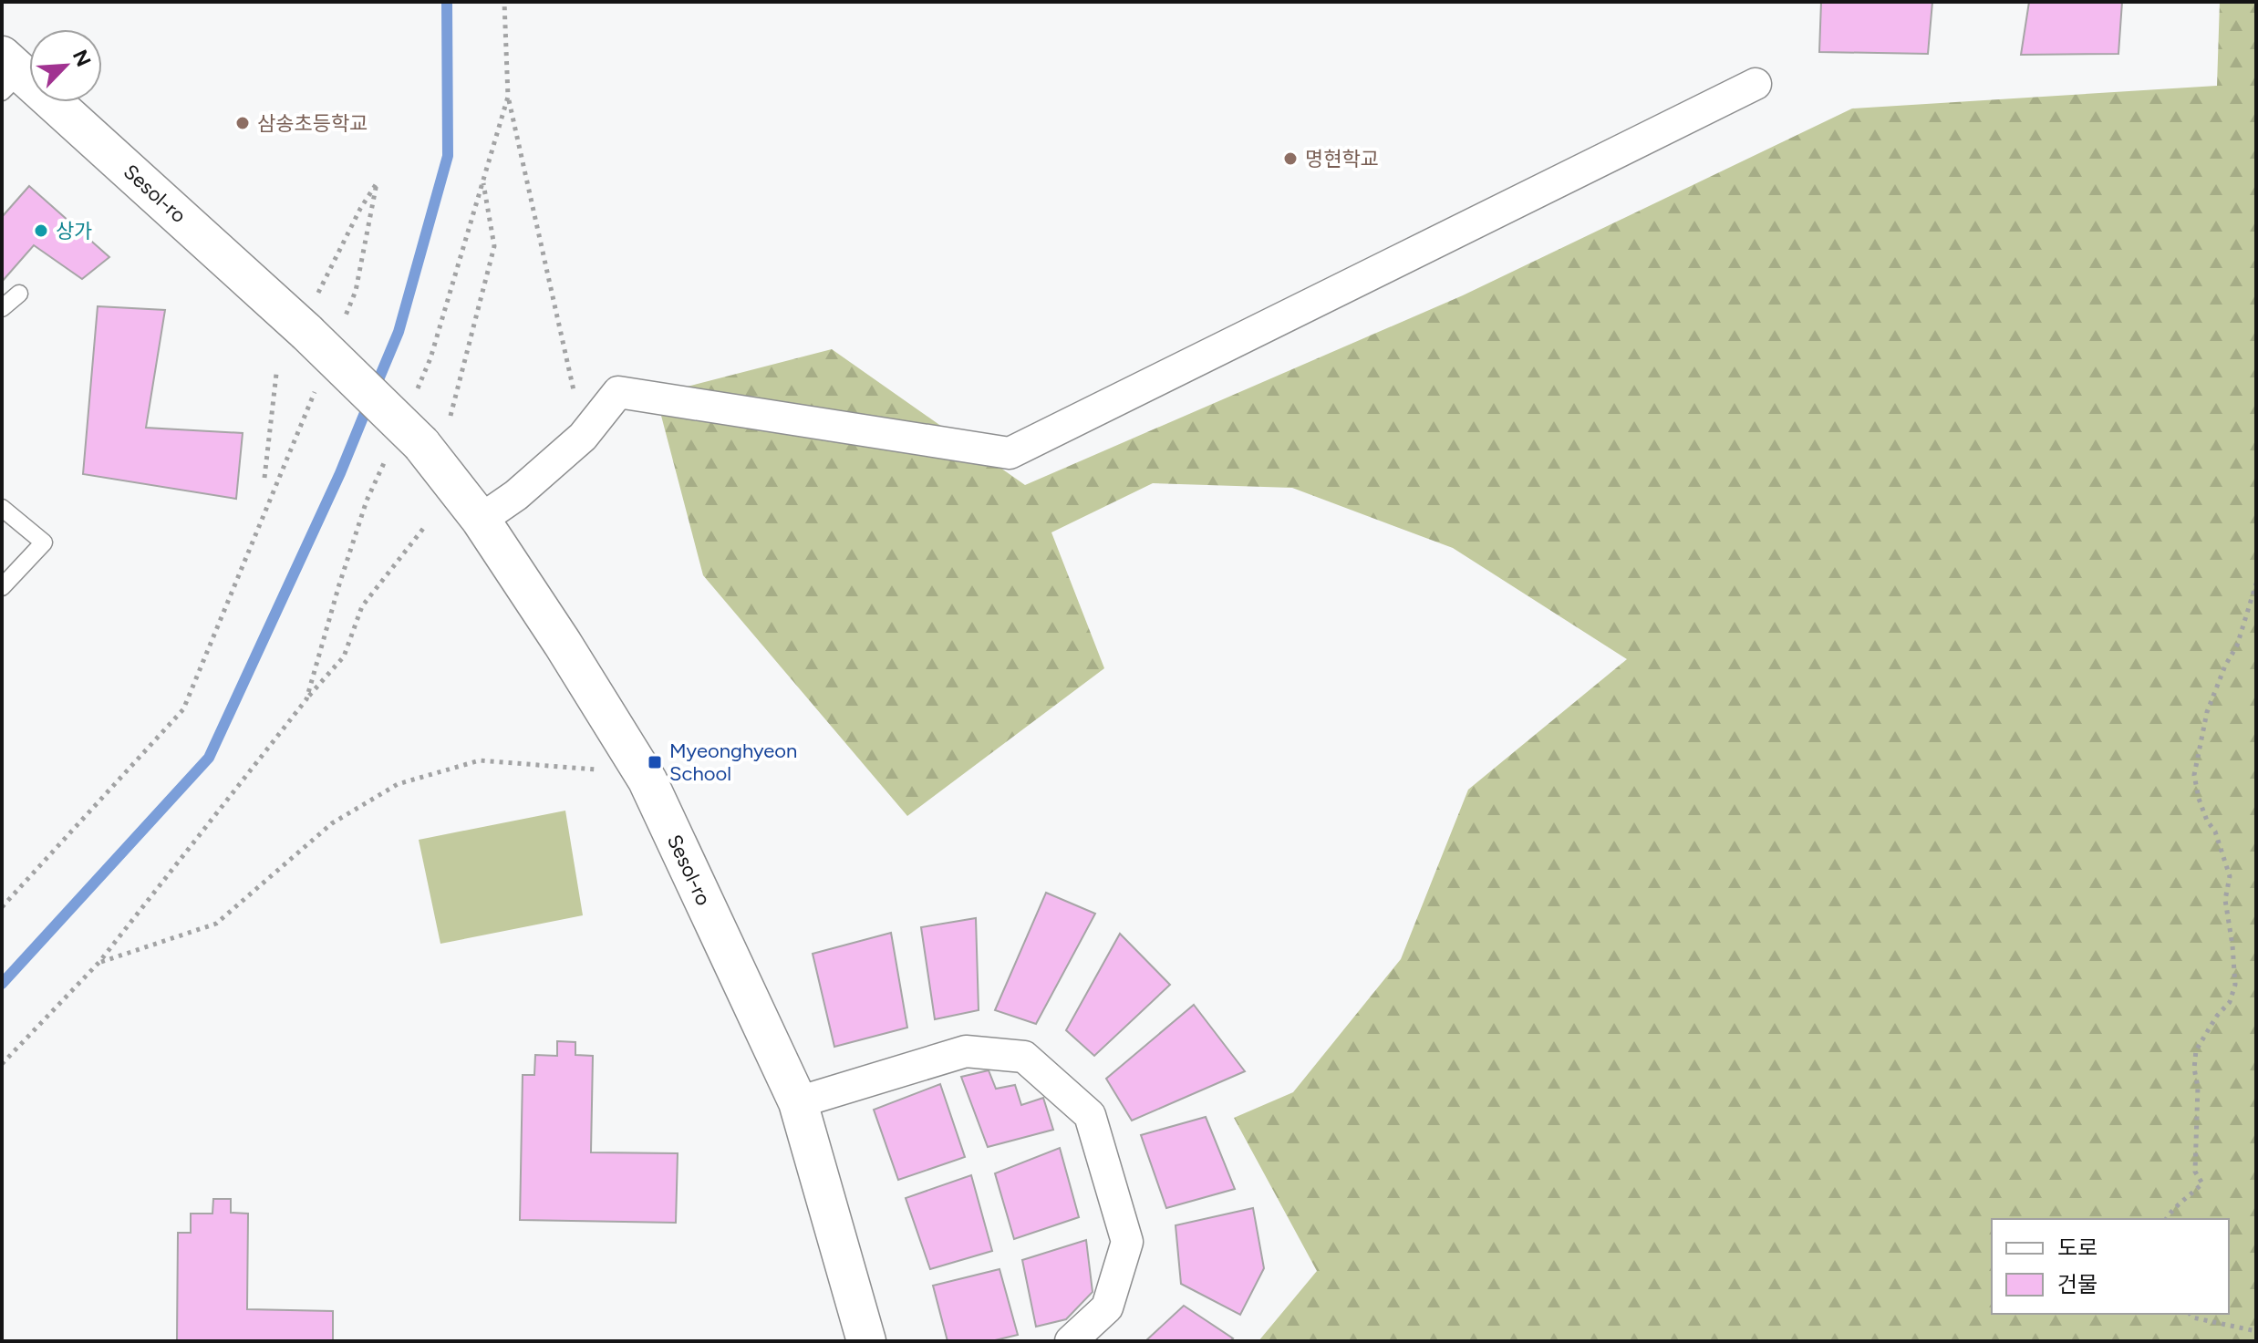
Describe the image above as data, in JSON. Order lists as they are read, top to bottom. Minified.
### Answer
{"streets":{"street":["Sesol-ro"]},"places":{"other":["삼송초등학교","명현학교","상가"],"transit":["Myeonghyeon School"]},"legend":["도로","건물"],"north":"top right"}
